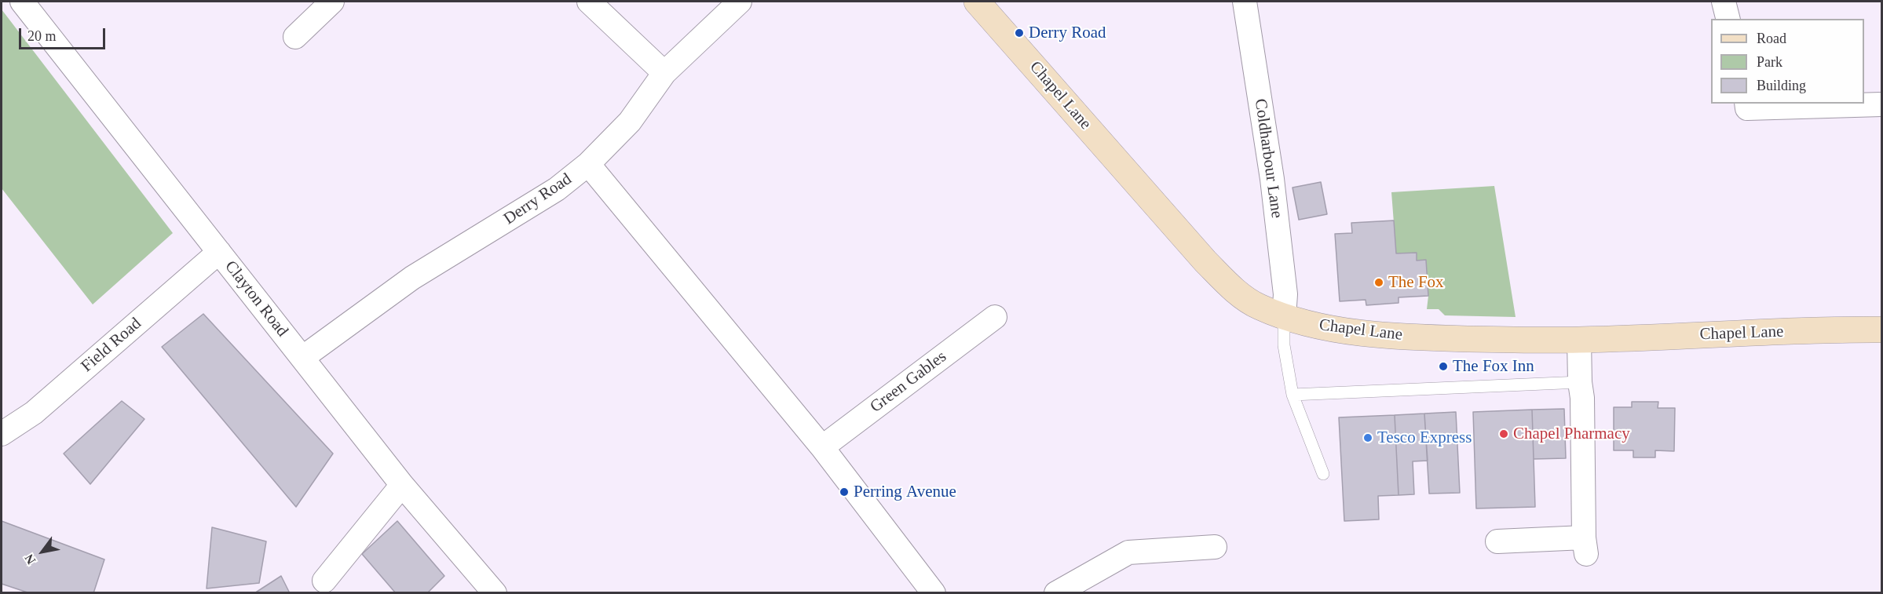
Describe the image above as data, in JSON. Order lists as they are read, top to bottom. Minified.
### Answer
{"streets":{"street":["Chapel Lane","Coldharbour Lane","Derry Road","Clayton Road","Field Road","Green Gables"]},"crossings":[["Chapel Lane","Coldharbour Lane"],["Derry Road","Clayton Road"],["Clayton Road","Field Road"]],"places":["Derry Road","The Fox","The Fox Inn","Chapel Pharmacy","Tesco Express","Perring Avenue"],"legend":["Road","Park","Building"],"scale_bar":"20 m","north":"bottom left"}
